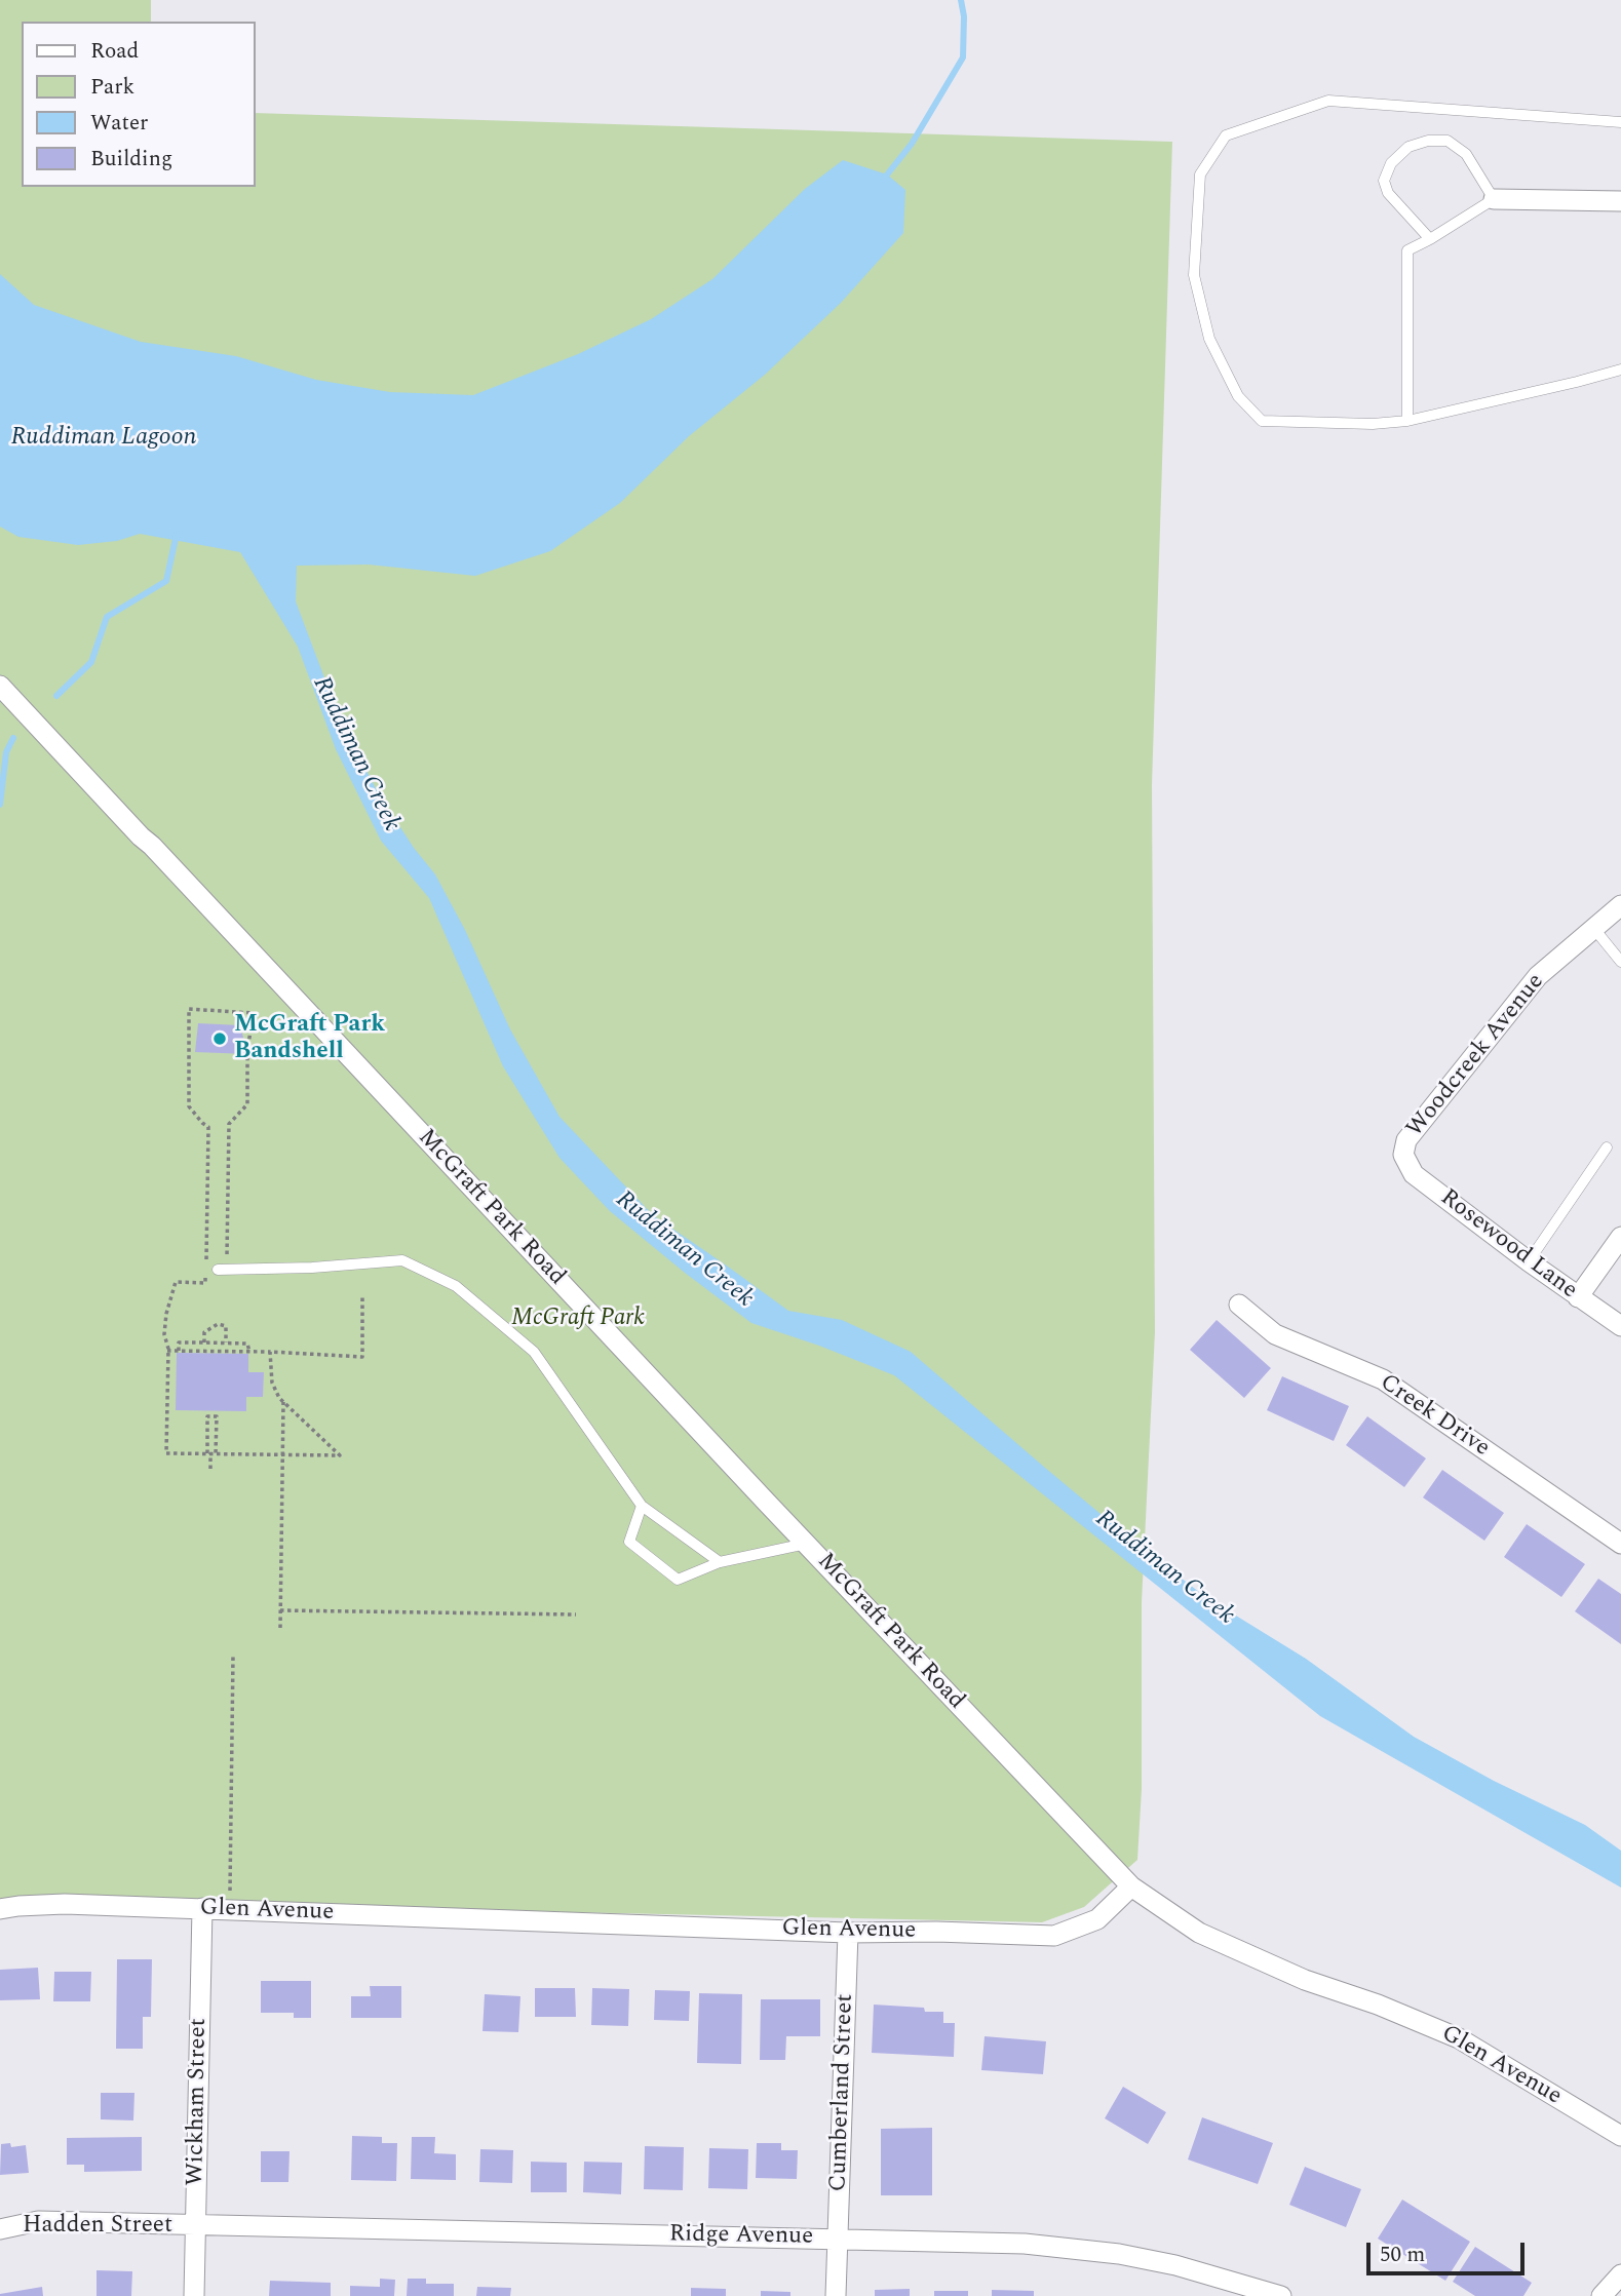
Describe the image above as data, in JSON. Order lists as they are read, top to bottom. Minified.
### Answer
{"streets":{"street":["Woodcreek Avenue","McGraft Park Road","Rosewood Lane","Creek Drive","Glen Avenue","Cumberland Street","Wickham Street","Hadden Street","Ridge Avenue"]},"crossings":[["Woodcreek Avenue","Rosewood Lane"],["McGraft Park Road","Glen Avenue"],["Glen Avenue","Cumberland Street"],["Glen Avenue","Wickham Street"],["Cumberland Street","Ridge Avenue"],["Wickham Street","Hadden Street"],["Wickham Street","Ridge Avenue"],["Hadden Street","Ridge Avenue"]],"water":["Ruddiman Lagoon","Ruddiman Creek"],"parks":["McGraft Park"],"places":["McGraft Park Bandshell"],"legend":["Road","Park","Water","Building"],"scale_bar":"50 m"}
